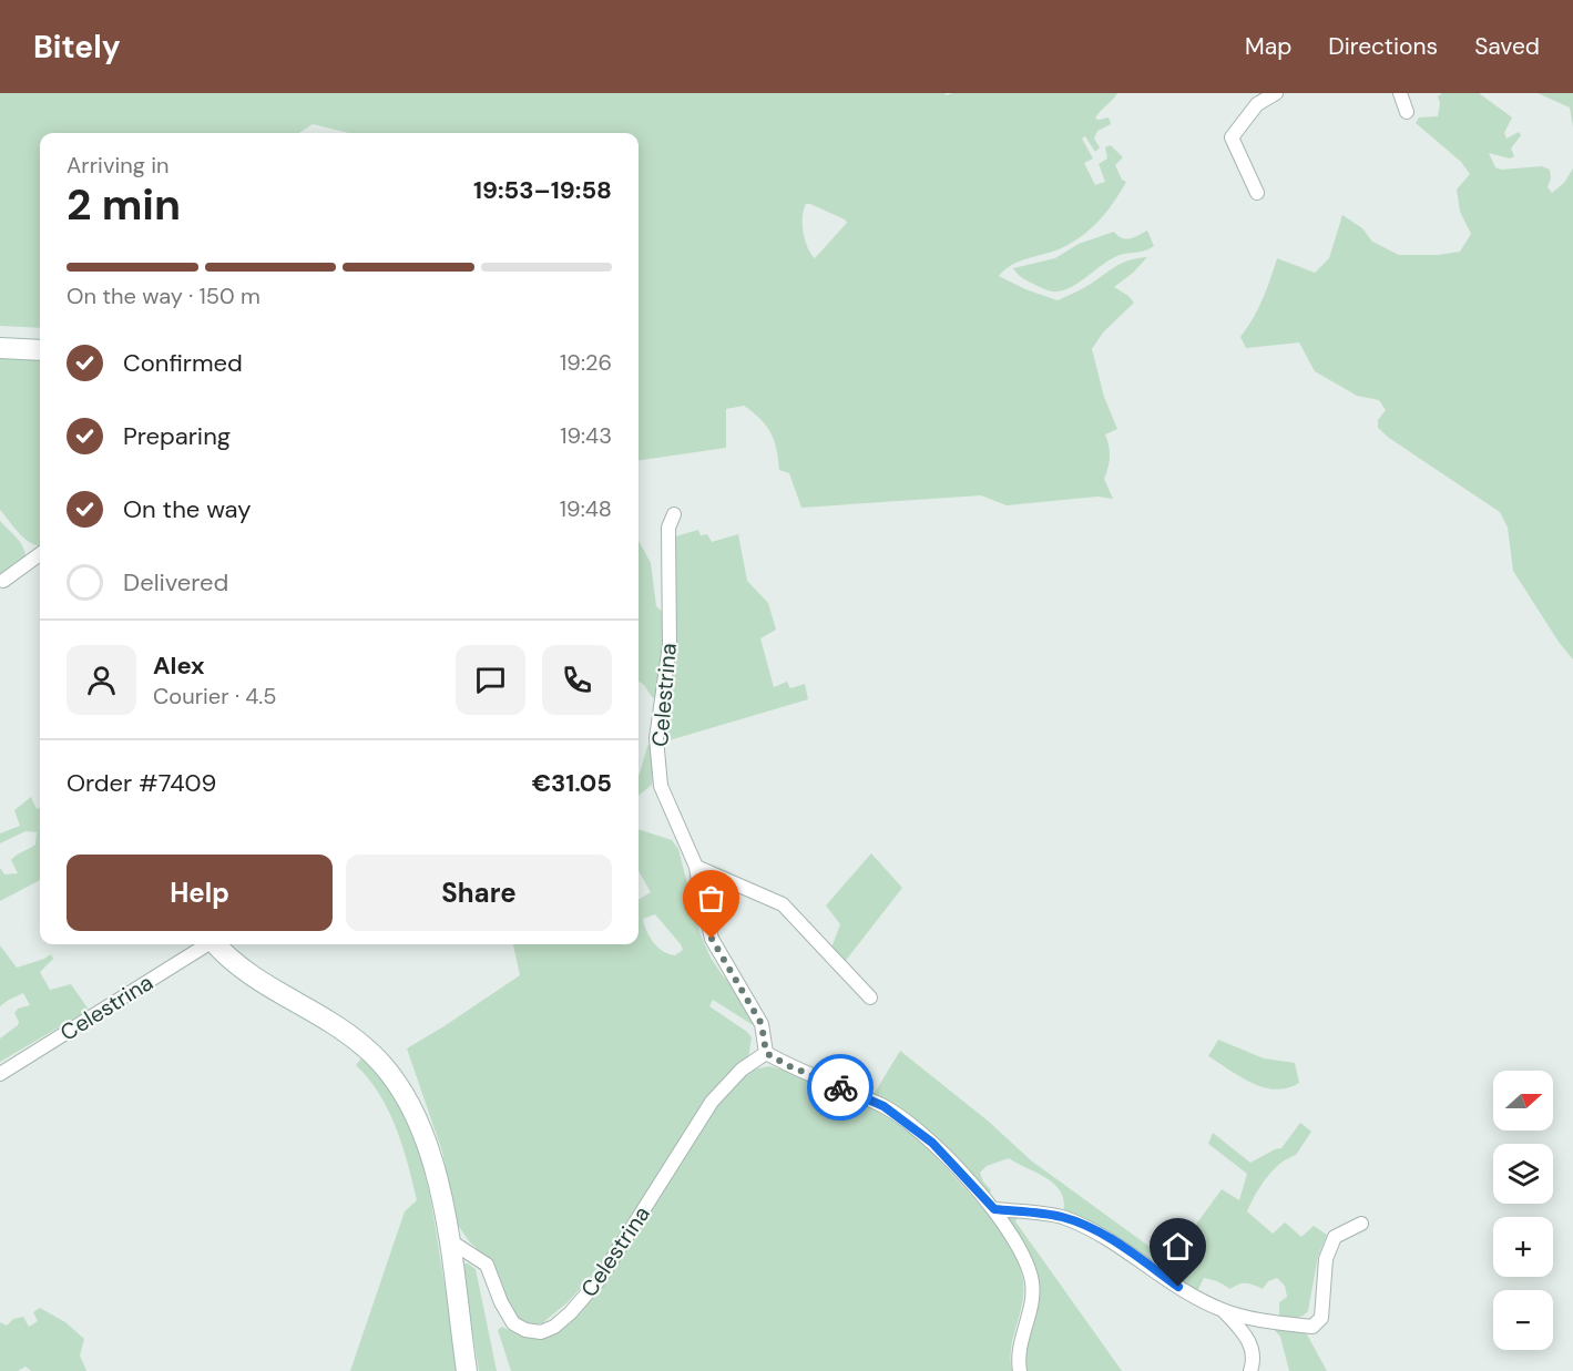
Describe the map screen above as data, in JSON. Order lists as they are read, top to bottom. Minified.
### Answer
{"streets":{"street":["Celestrina"]},"north":"right","page":{"header":"Bitely","nav":["Map","Directions","Saved"],"heading":["2 min","Arriving in","19:53–19:58"],"panel":["Alex","Courier · 4.5","Order #7409","€31.05"],"bar":"On the way · 150 m","list":[["Confirmed","19:26"],["Preparing","19:43"],["On the way","19:48"],"Delivered"],"buttons":["Help","Share"],"map_buttons":["+","−"]}}
